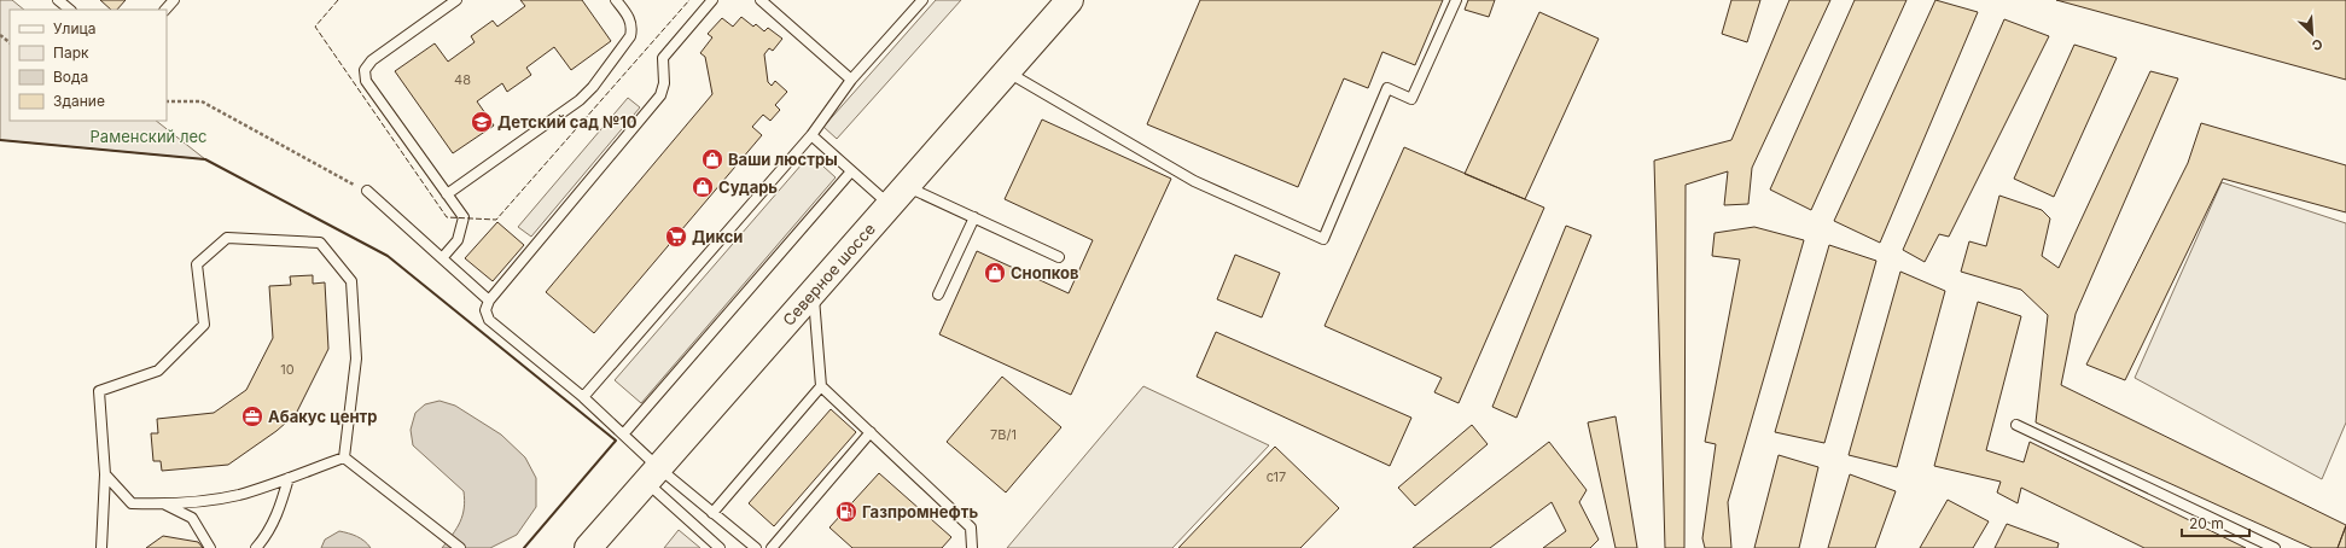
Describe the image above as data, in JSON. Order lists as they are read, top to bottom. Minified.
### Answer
{"streets":{"main road":["Северное шоссе"]},"parks":["Раменский лес"],"places":{"school or university":["Детский сад №10"],"shop":["Ваши люстры","Сударь","Снопков"],"supermarket":["Дикси"],"office":["Абакус центр"],"fuel station":["Газпромнефть"]},"house_numbers":["48","10","7В/1","с17"],"legend":["Улица","Парк","Вода","Здание"],"scale_bar":"20 m","north":"bottom right"}
